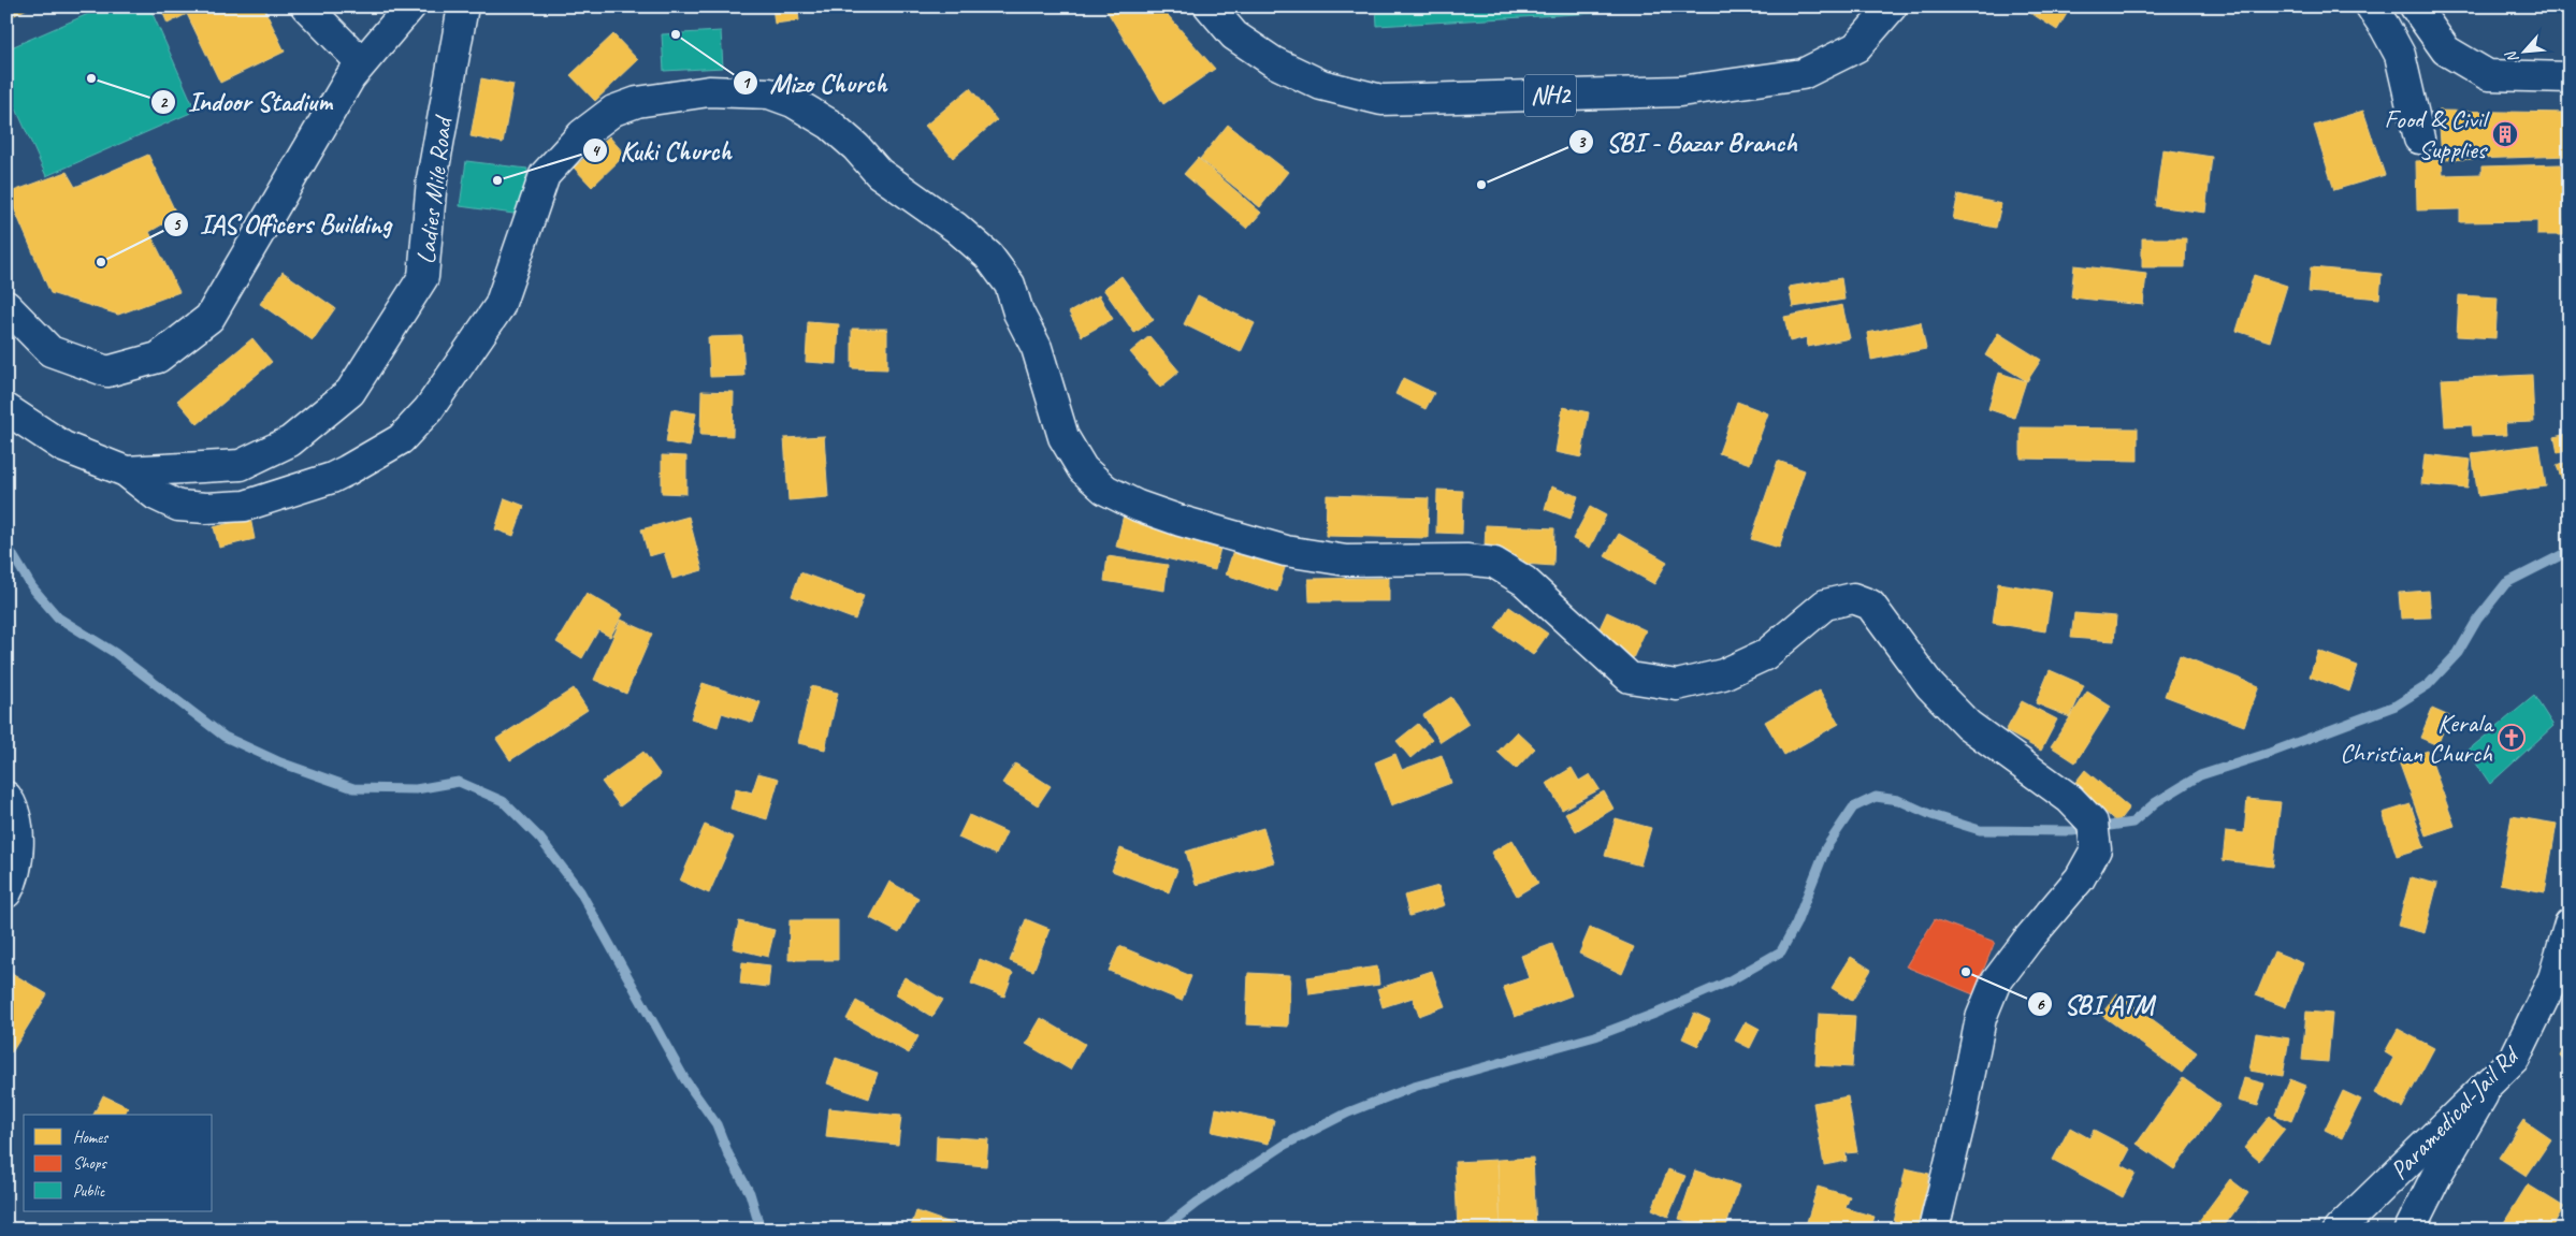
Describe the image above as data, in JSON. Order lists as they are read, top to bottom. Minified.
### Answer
{"streets":{"main road":["NH2","Ladies Mile Road","Paramedical-Jail Rd"]},"places":{"other":["Mizo Church","Indoor Stadium","Kuki Church","SBI - Bazar Branch","IAS Officers Building","SBI ATM"],"building":["Food & Civil Supplies"],"church":["Kerala Christian Church"]},"legend":["Homes","Shops","Public"],"north":"bottom left"}
